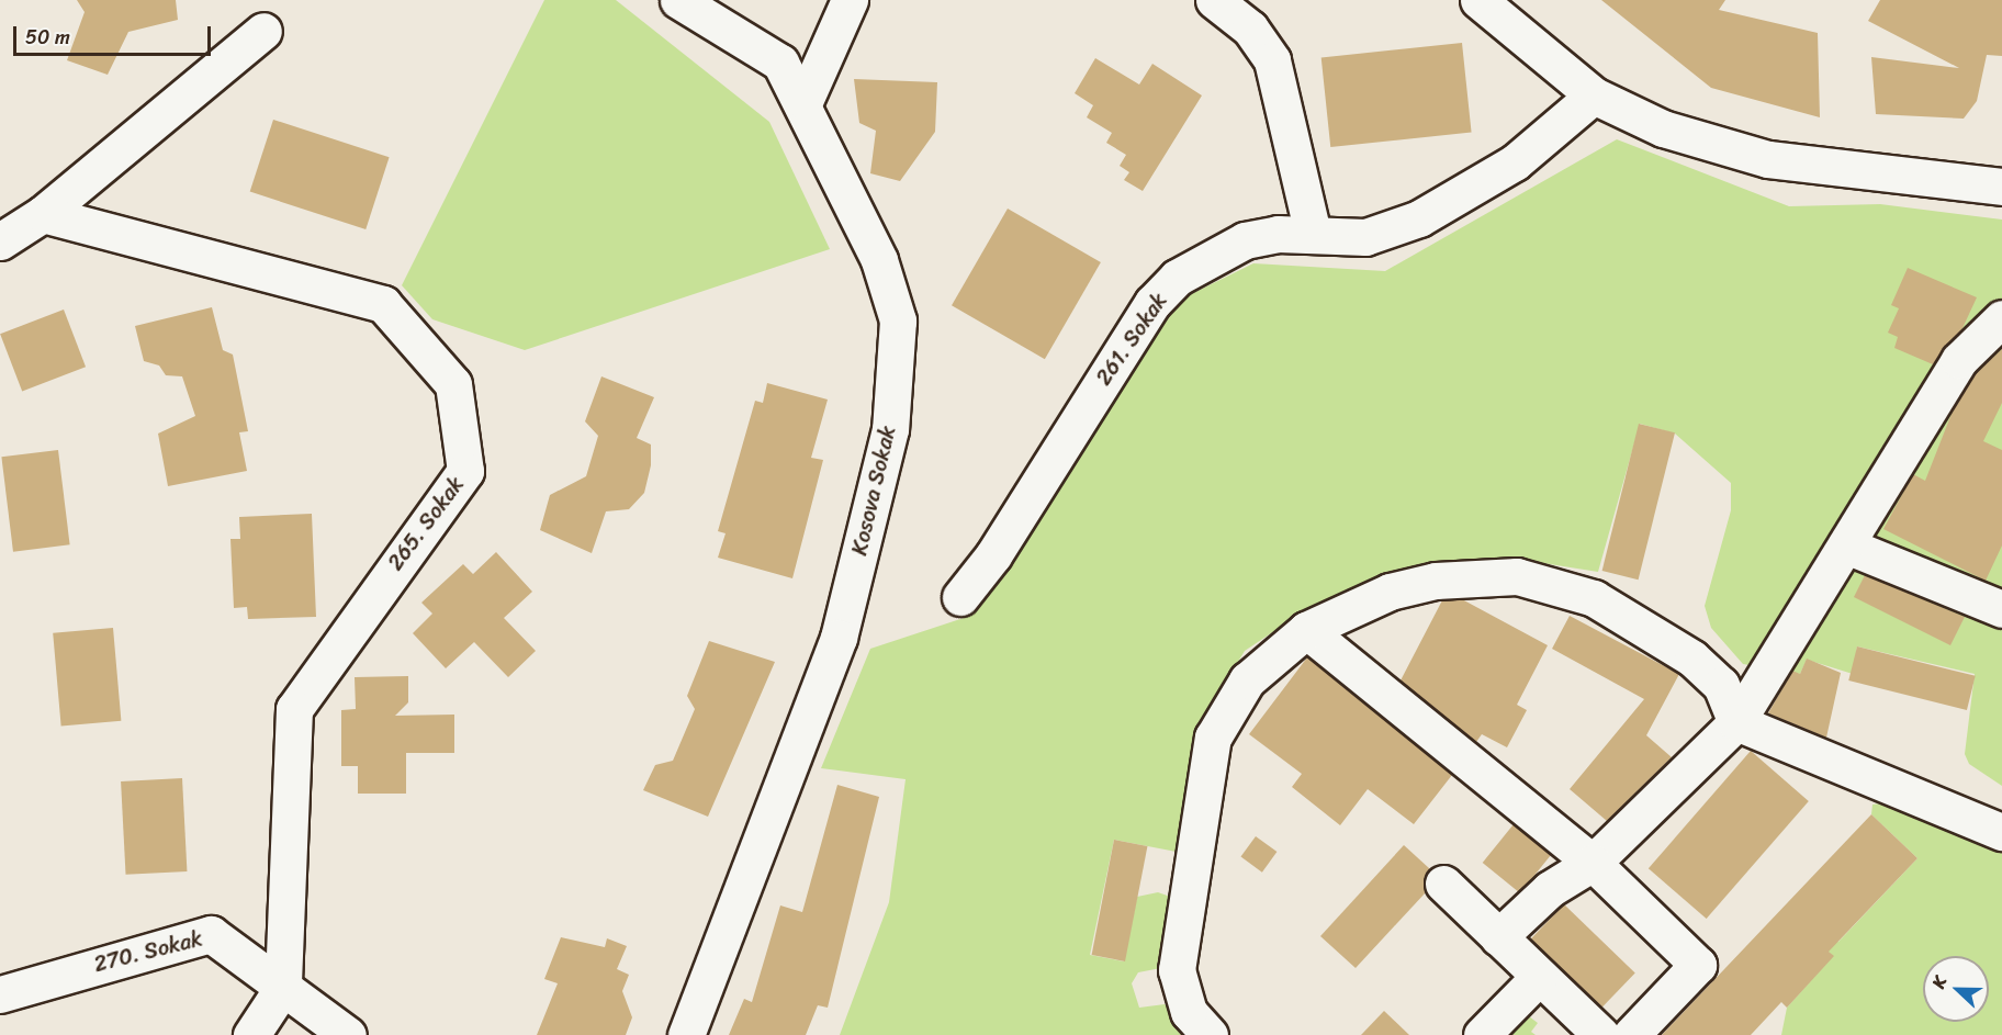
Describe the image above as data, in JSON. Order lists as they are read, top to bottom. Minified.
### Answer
{"streets":{"street":["261. Sokak","Kosova Sokak","265. Sokak","270. Sokak"]},"crossings":[["265. Sokak","270. Sokak"]],"scale_bar":"50 m","north":"left"}
